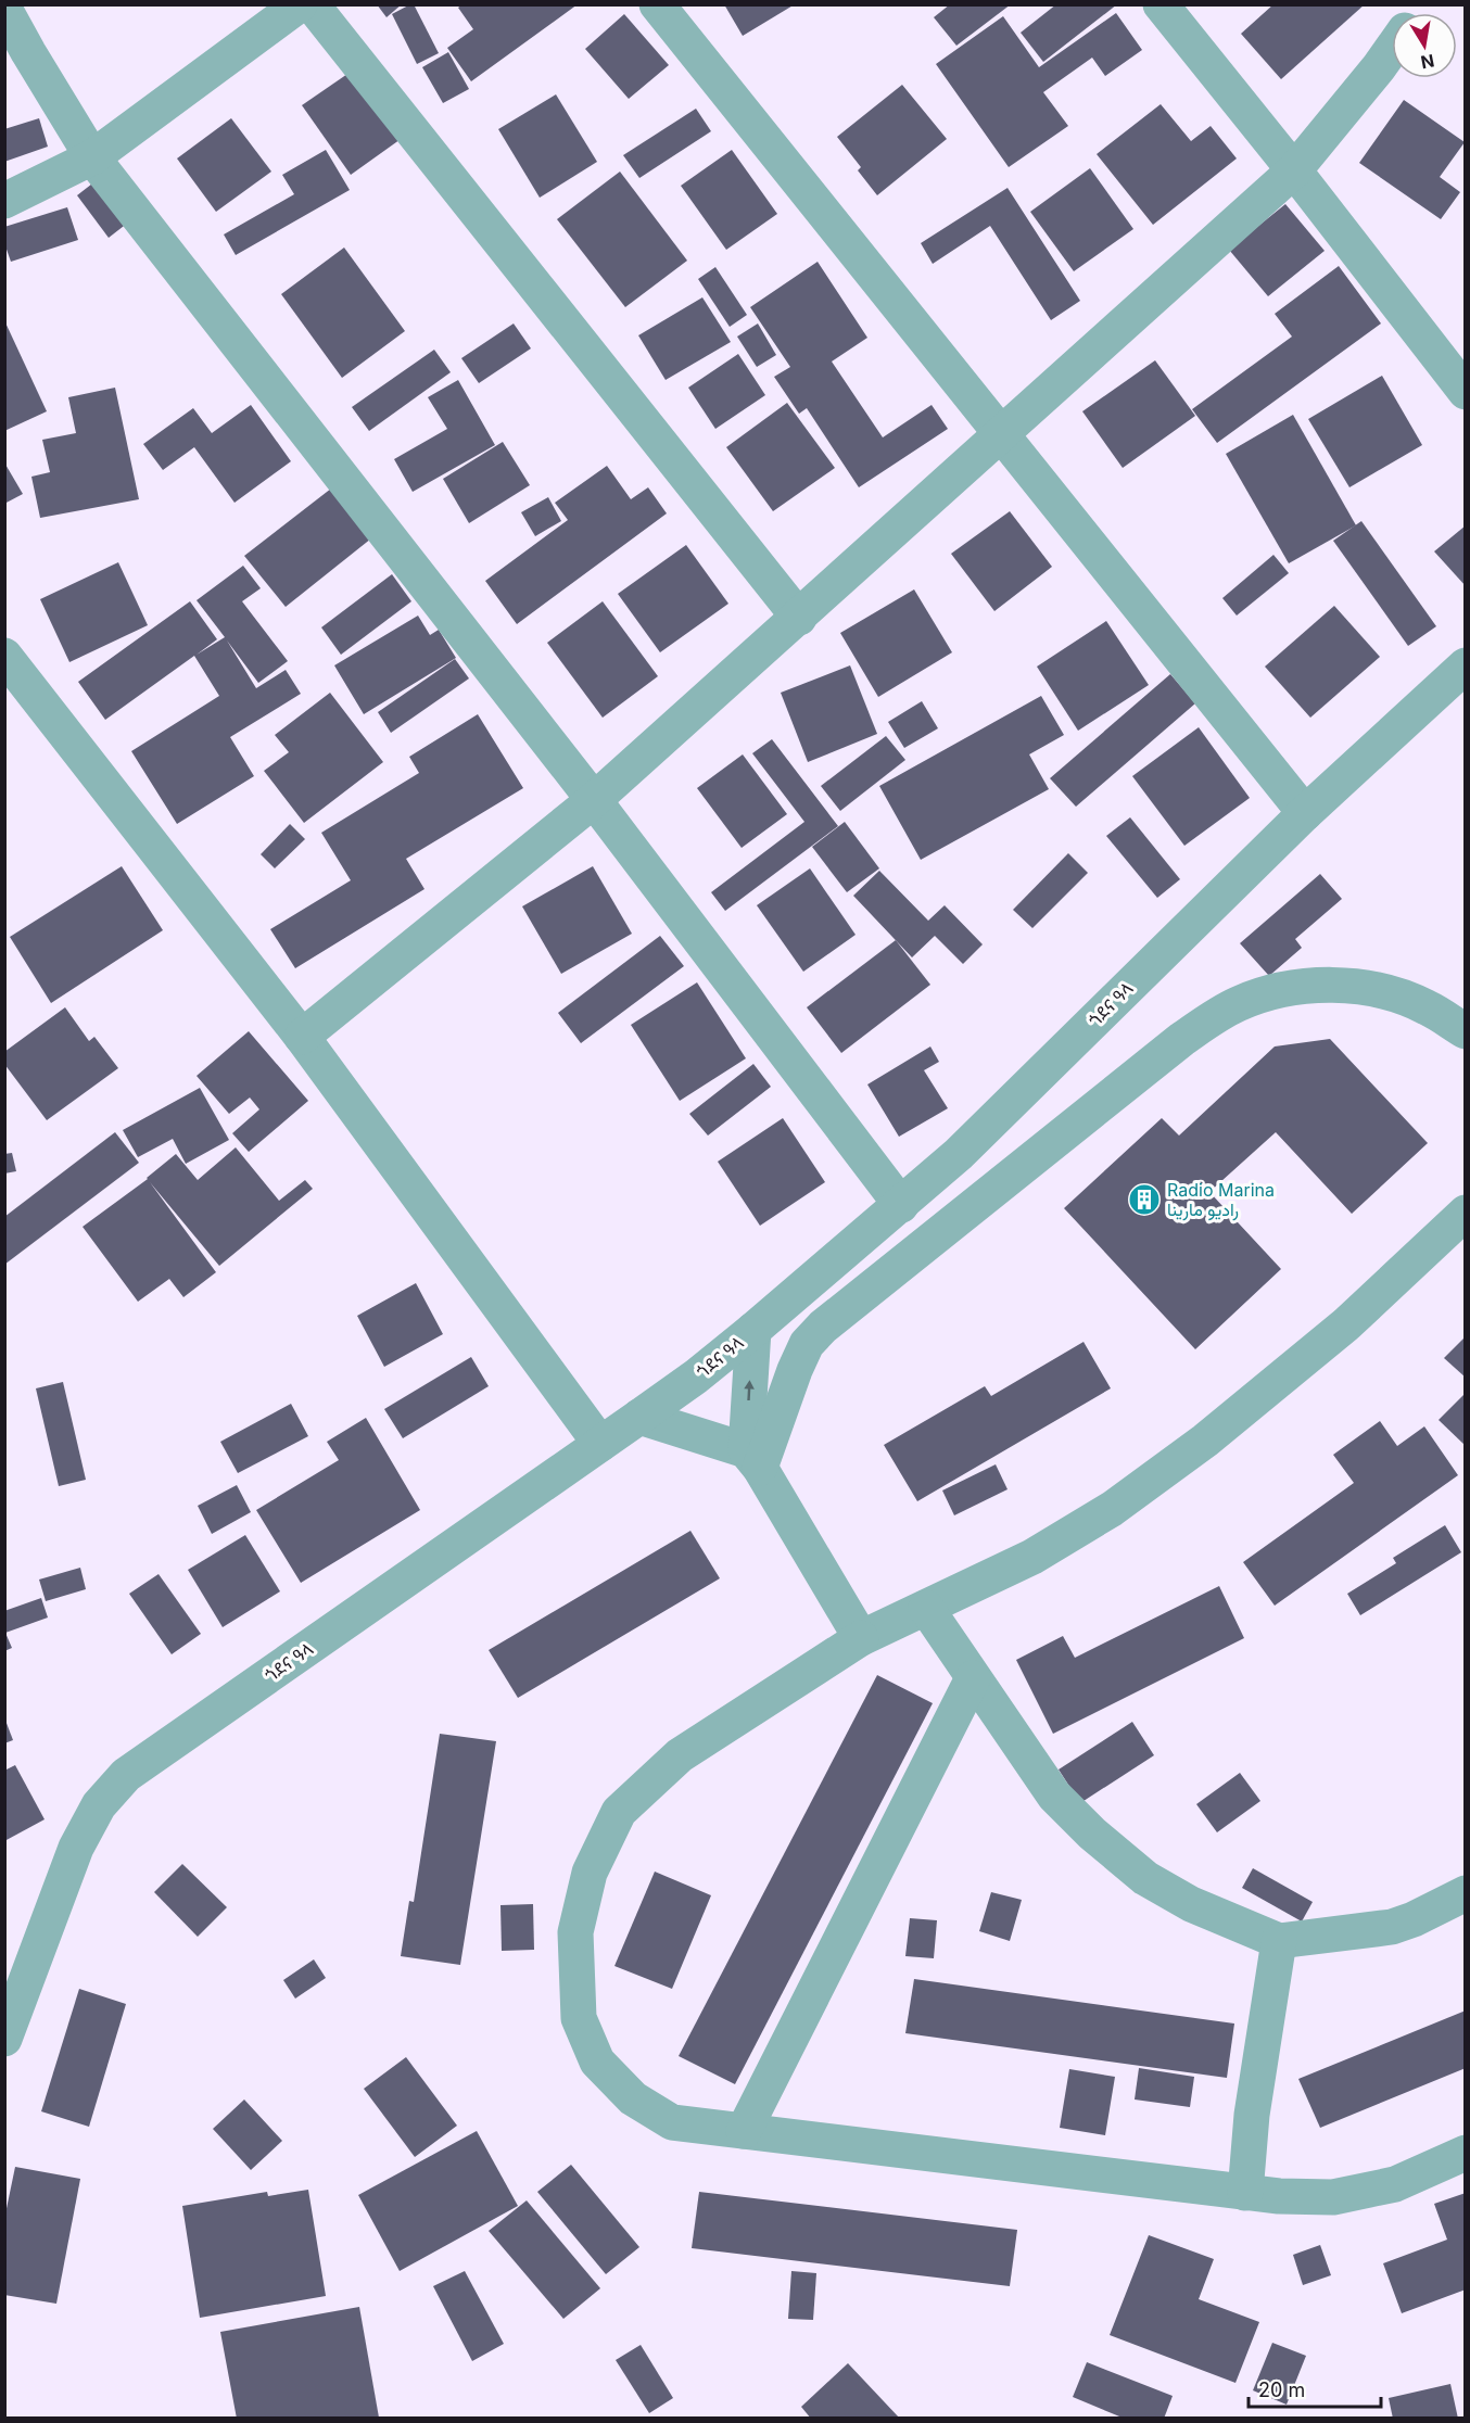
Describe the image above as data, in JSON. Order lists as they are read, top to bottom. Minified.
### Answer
{"streets":{"street":["ጎደና ዓላ"]},"places":{"building":["Radio Marina راديو مارينا"]},"scale_bar":"20 m","north":"bottom"}
